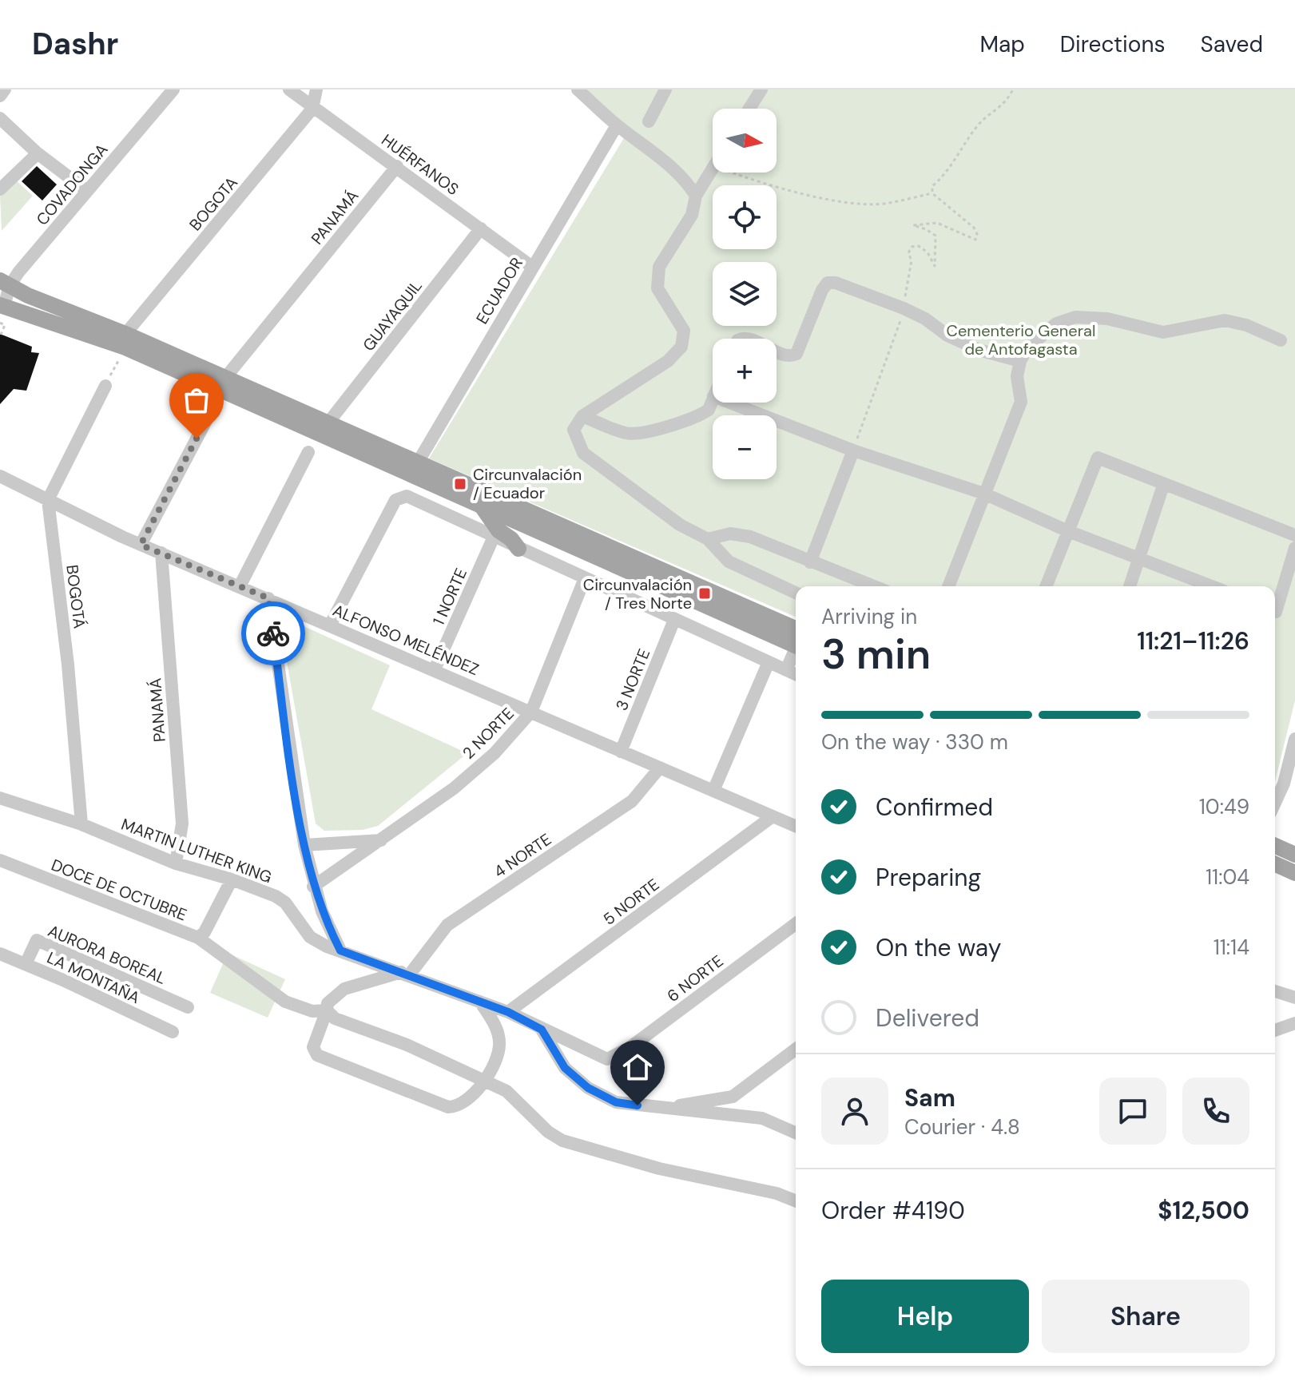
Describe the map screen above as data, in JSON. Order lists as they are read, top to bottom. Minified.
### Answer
{"streets":{"street":["HUÉRFANOS","COVADONGA","BOGOTA","PANAMÁ","ECUADOR","GUAYAQUIL","BOGOTÁ","1 NORTE","ALFONSO MELÉNDEZ","3 NORTE","2 NORTE","MARTIN LUTHER KING","4 NORTE","DOCE DE OCTUBRE","5 NORTE","AURORA BOREAL","LA MONTAÑA","6 NORTE"]},"crossings":[["HUÉRFANOS","BOGOTA"],["HUÉRFANOS","PANAMÁ"],["HUÉRFANOS","ECUADOR"],["HUÉRFANOS","GUAYAQUIL"],["PANAMÁ","ALFONSO MELÉNDEZ"],["PANAMÁ","MARTIN LUTHER KING"],["BOGOTÁ","ALFONSO MELÉNDEZ"],["BOGOTÁ","MARTIN LUTHER KING"],["1 NORTE","ALFONSO MELÉNDEZ"],["ALFONSO MELÉNDEZ","3 NORTE"],["ALFONSO MELÉNDEZ","2 NORTE"],["ALFONSO MELÉNDEZ","4 NORTE"],["ALFONSO MELÉNDEZ","5 NORTE"],["MARTIN LUTHER KING","4 NORTE"],["MARTIN LUTHER KING","DOCE DE OCTUBRE"],["MARTIN LUTHER KING","5 NORTE"],["MARTIN LUTHER KING","6 NORTE"],["AURORA BOREAL","LA MONTAÑA"]],"parks":["Cementerio General de Antofagasta"],"places":{"transit":["Circunvalación / Ecuador","Circunvalación / Tres Norte"]},"north":"right","page":{"header":"Dashr","nav":["Map","Directions","Saved"],"map_buttons":["+","−"],"heading":["3 min","Arriving in","11:21–11:26"],"panel":["Sam","Courier · 4.8","Order #4190","$12,500"],"bar":"On the way · 330 m","list":[["Confirmed","10:49"],["Preparing","11:04"],["On the way","11:14"],"Delivered"],"buttons":["Help","Share"]}}
